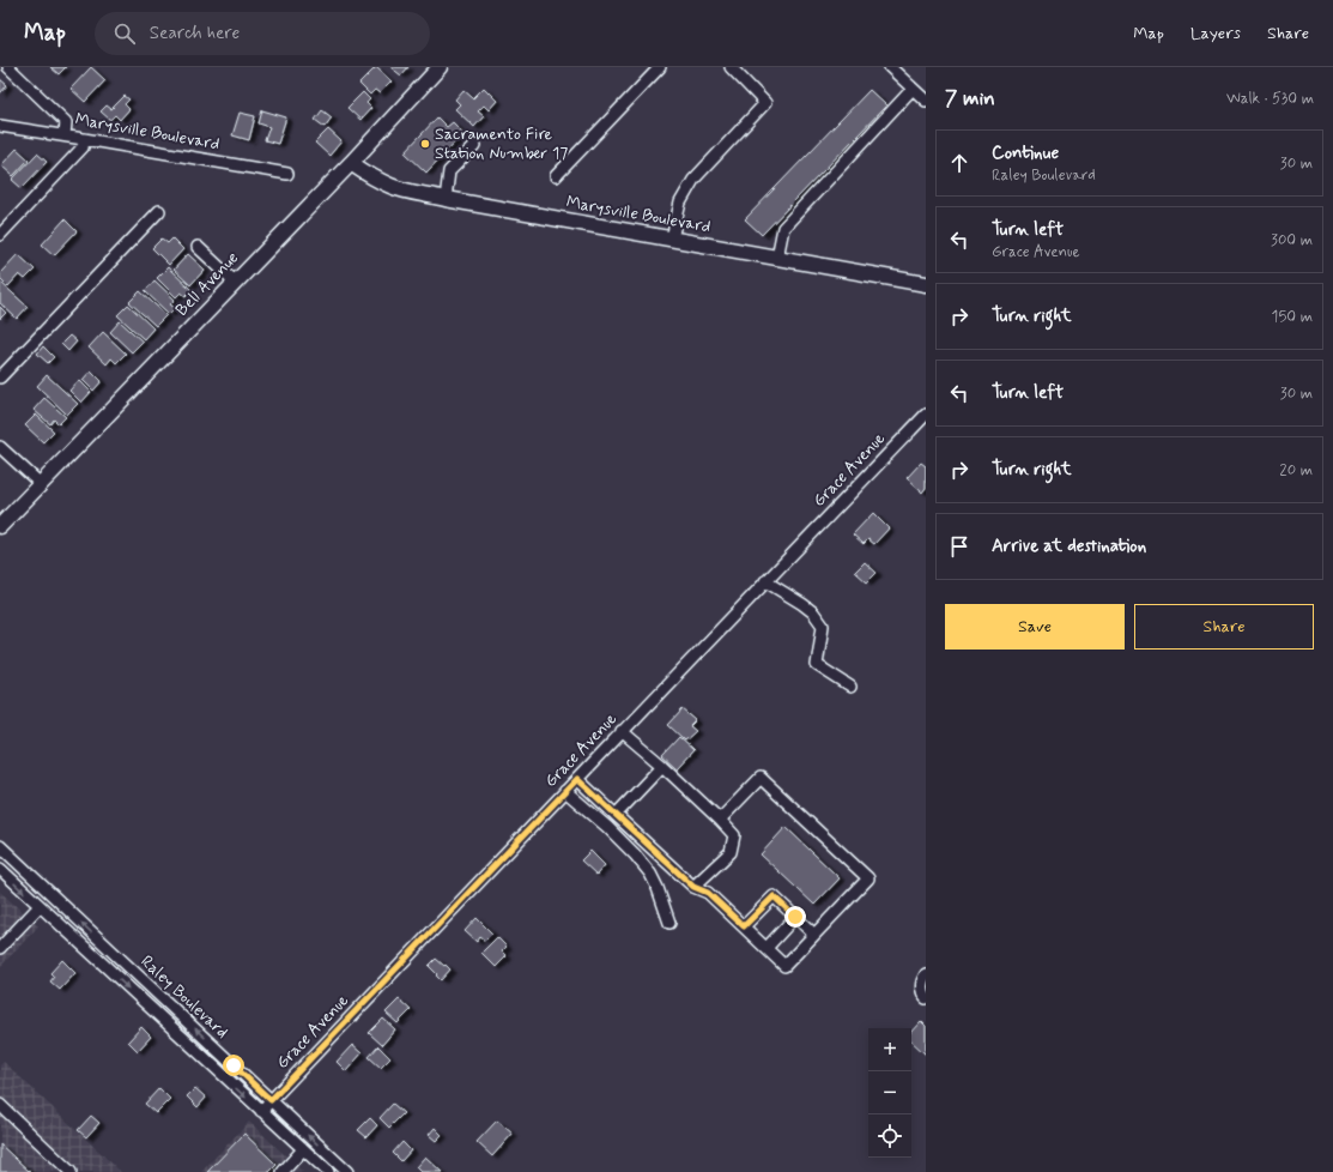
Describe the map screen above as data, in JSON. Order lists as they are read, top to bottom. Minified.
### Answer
{"streets":{"main road":["Marysville Boulevard","Bell Avenue"],"street":["Grace Avenue","Raley Boulevard"]},"crossings":[["Marysville Boulevard","Bell Avenue"],["Grace Avenue","Raley Boulevard"]],"places":["Sacramento Fire Station Number 17"],"page":{"header":"Map","search":"Search here","nav":["Map","Layers","Share"],"heading":["7 min","Walk · 530 m"],"list":[["Continue","Raley Boulevard","30 m"],["Turn left","Grace Avenue","300 m"],["Turn right","150 m"],["Turn left","30 m"],["Turn right","20 m"],"Arrive at destination"],"buttons":["Save","Share"],"map_buttons":["+","−"]}}
